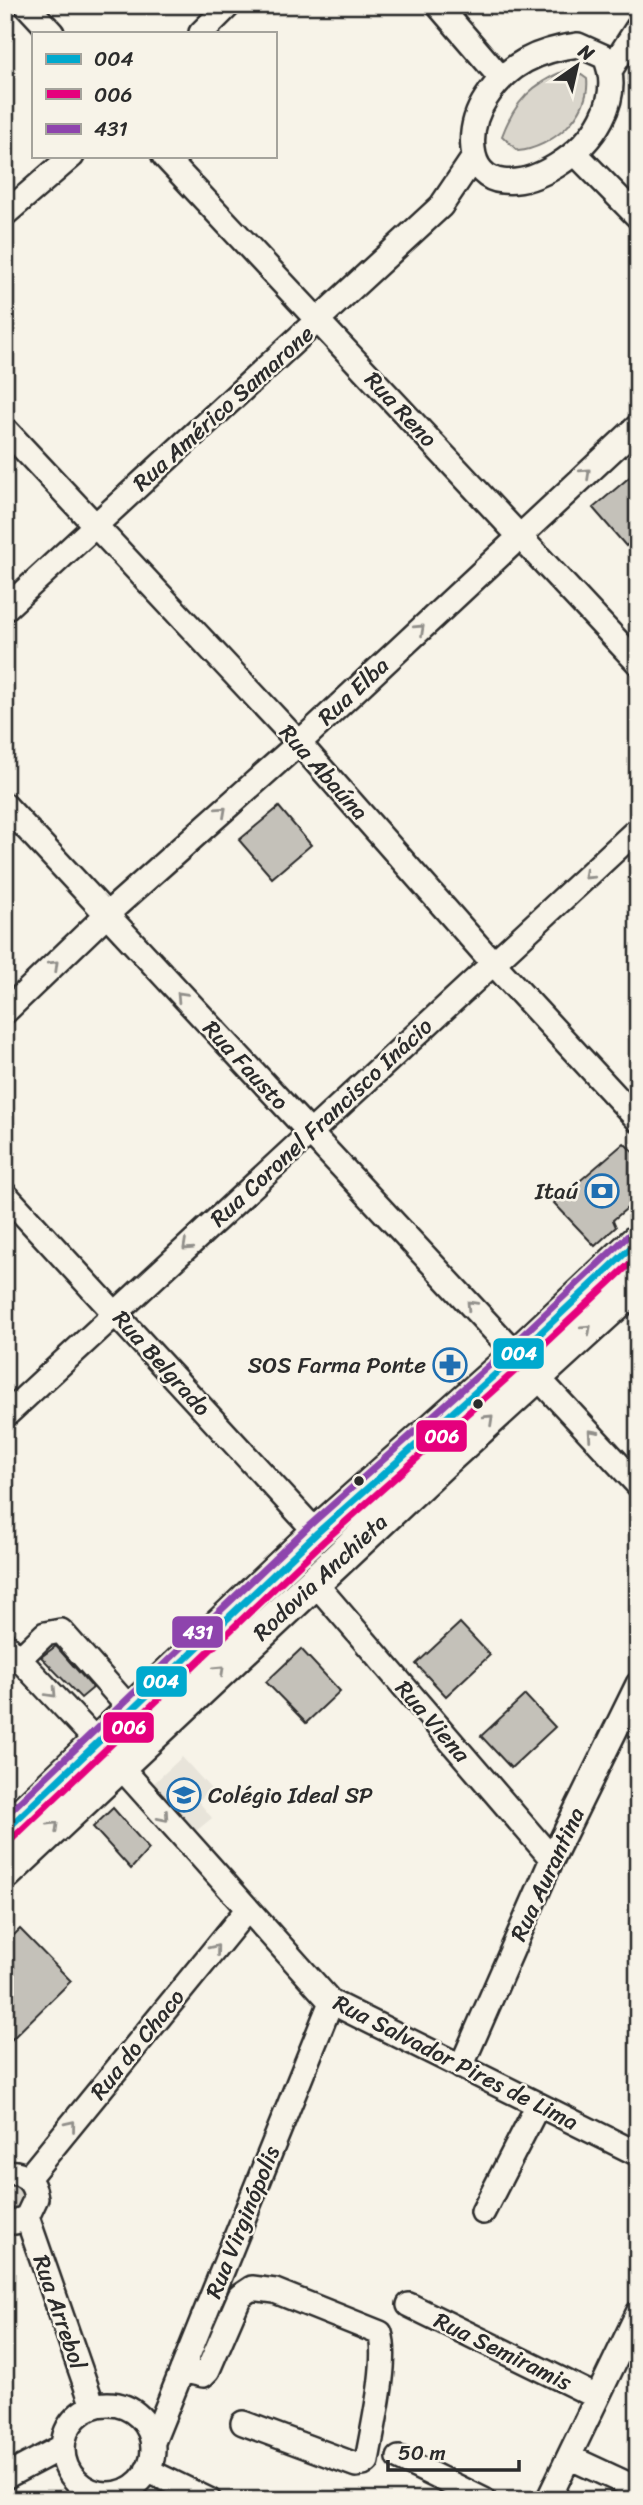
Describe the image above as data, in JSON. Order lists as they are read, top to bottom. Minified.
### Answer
{"streets":{"highway":["Rodovia Anchieta"],"street":["Rua Américo Samarone","Rua Reno","Rua Elba","Rua Abaúna","Rua Fausto","Rua Coronel Francisco Inácio","Rua Belgrado","Rua Viena","Rua Aurantina","Rua do Chaco","Rua Salvador Pires de Lima","Rua Virginópolis","Rua Arrebol","Rua Semiramis"]},"crossings":[["Rua Américo Samarone","Rua Reno"],["Rua Américo Samarone","Rua Abaúna"],["Rua Reno","Rua Elba"],["Rua Elba","Rua Abaúna"],["Rua Elba","Rua Fausto"],["Rua Abaúna","Rua Coronel Francisco Inácio"],["Rua Fausto","Rua Coronel Francisco Inácio"],["Rua Fausto","Rodovia Anchieta"],["Rua Coronel Francisco Inácio","Rua Belgrado"],["Rua Belgrado","Rodovia Anchieta"],["Rodovia Anchieta","Rua Viena"],["Rodovia Anchieta","Rua Salvador Pires de Lima"],["Rua Viena","Rua Aurantina"],["Rua Aurantina","Rua Salvador Pires de Lima"],["Rua do Chaco","Rua Salvador Pires de Lima"],["Rua Salvador Pires de Lima","Rua Virginópolis"],["Rua Virginópolis","Rua Arrebol"]],"one_way":["Rua Elba","Rua Fausto","Rua Coronel Francisco Inácio","Rua do Chaco","Rua Salvador Pires de Lima"],"places":{"bank":["Itaú"],"pharmacy":["SOS Farma Ponte"],"school or university":["Colégio Ideal SP"]},"lines":["transit line 431","transit line 004","transit line 006"],"legend":["004","006","431"],"scale_bar":"50 m","north":"top right"}
